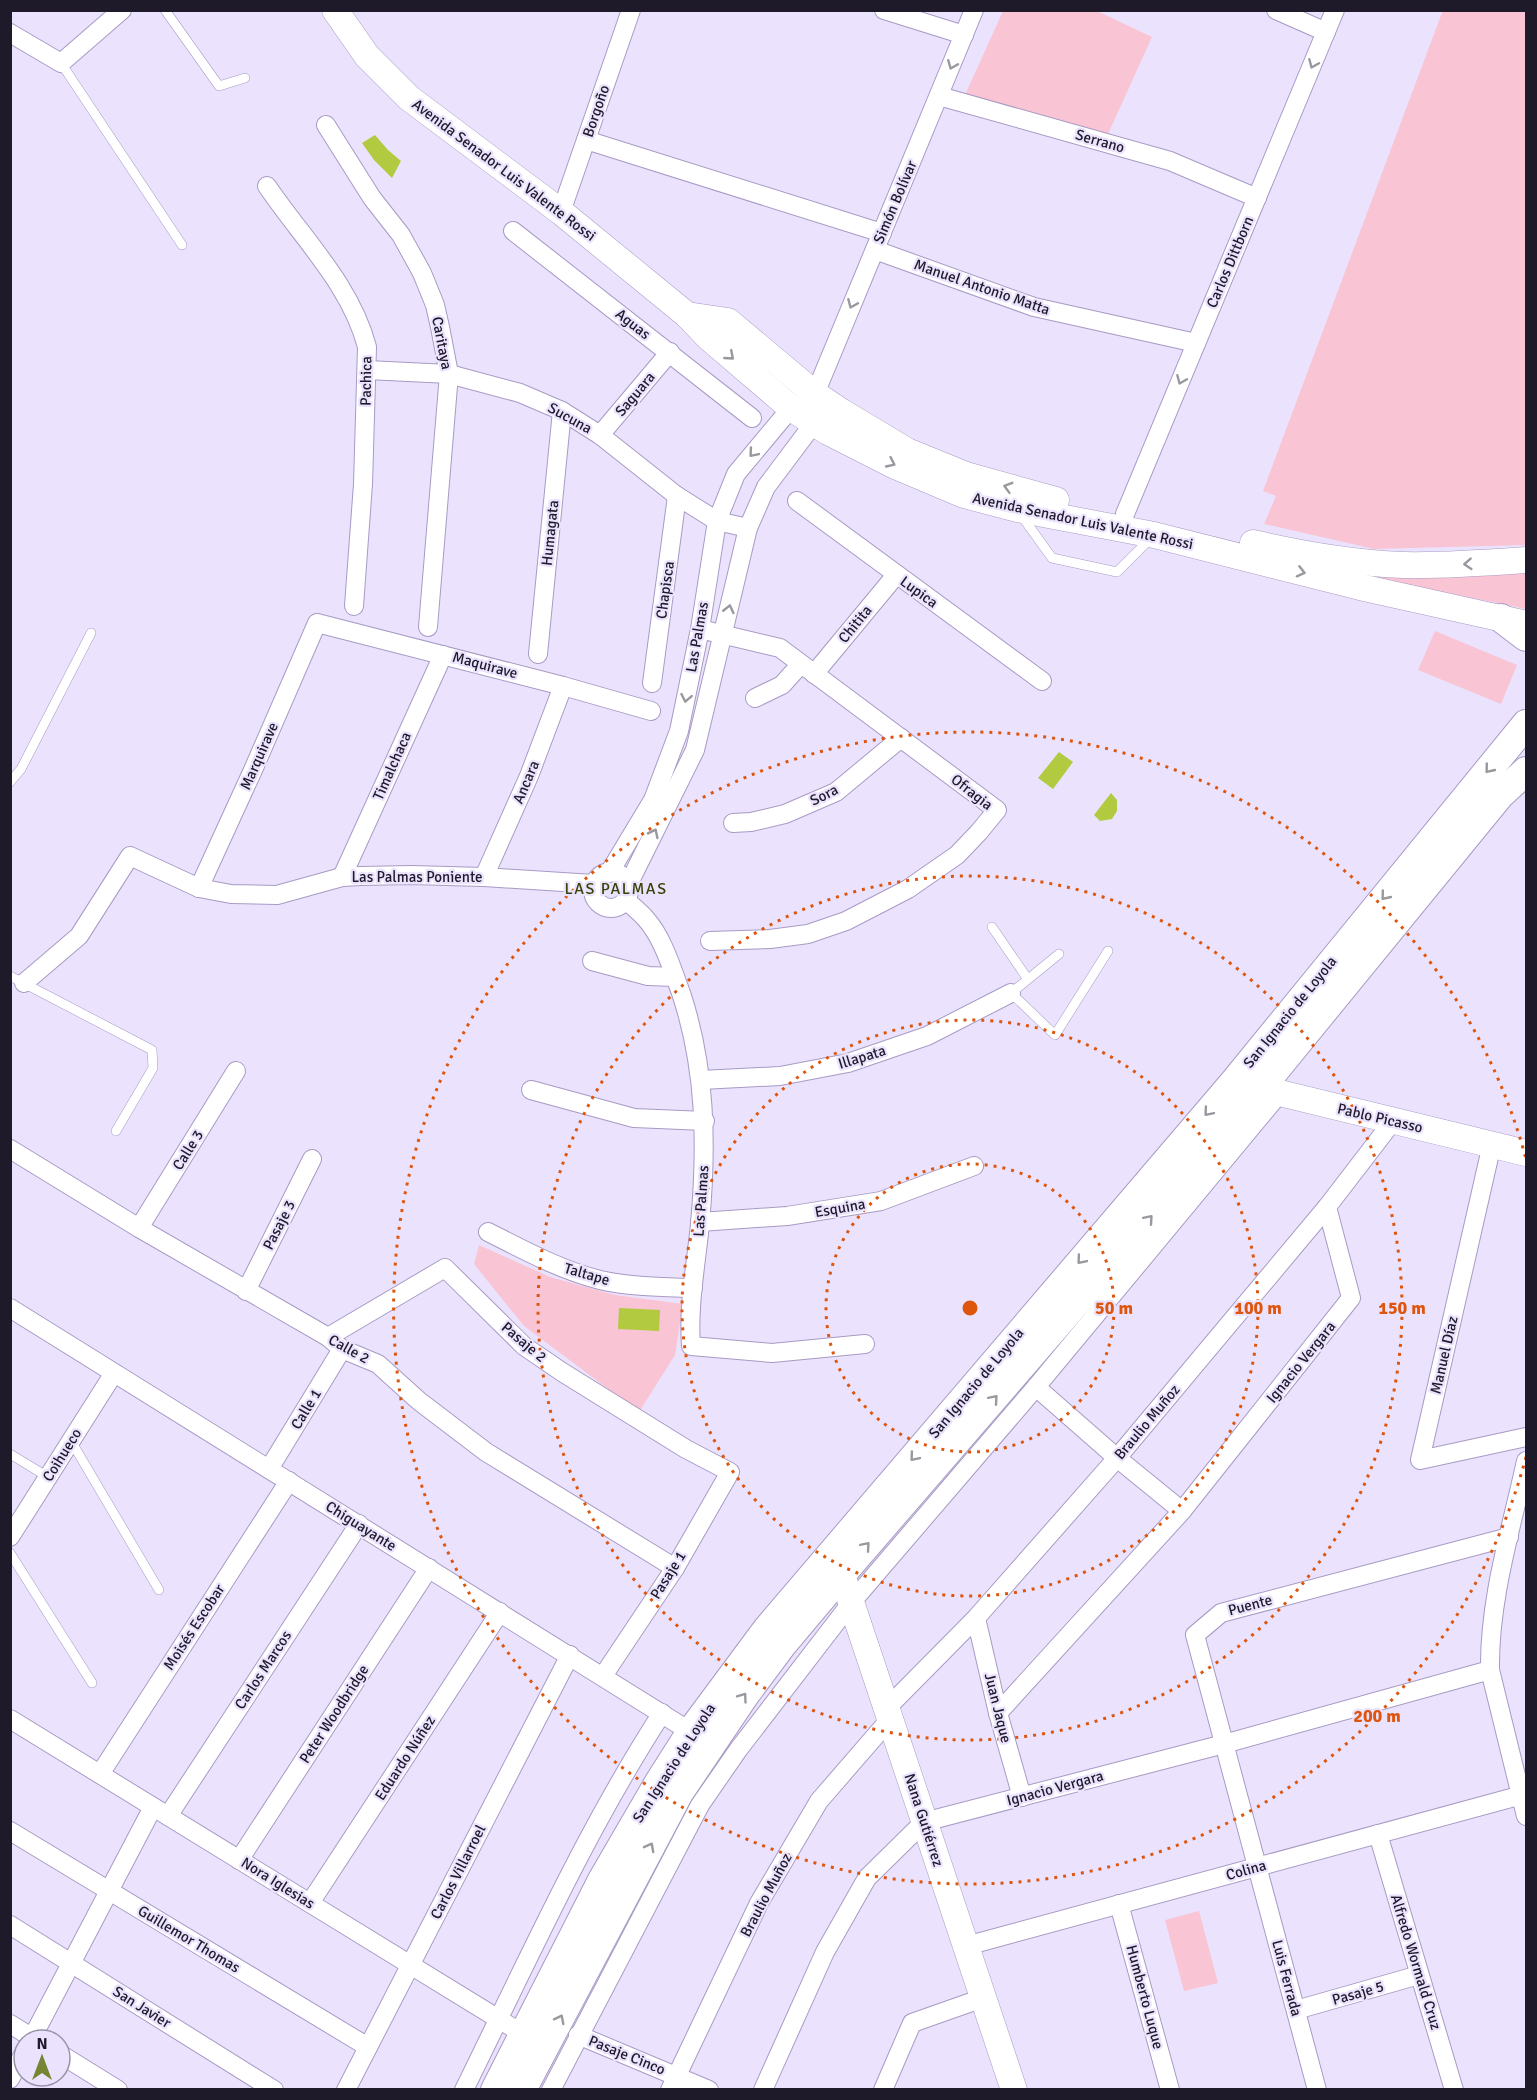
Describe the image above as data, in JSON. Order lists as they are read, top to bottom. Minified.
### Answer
{"streets":{"main road":["Avenida Senador Luis Valente Rossi","San Ignacio de Loyola","Pablo Picasso","Nana Gutiérrez"],"street":["Borgoño","Serrano","Simón Bolívar","Carlos Dittborn","Manuel Antonio Matta","Aguas","Caritaya","Pachica","Saguara","Sucuna","Humagata","Chapisca","Lupica","Chitita","Las Palmas","Maquirave","Marquirave","Timalchaca","Ancara","Ofragia","Sora","Las Palmas Poniente","Illapata","Calle 3","Esquina","Pasaje 3","Taltape","Pasaje 2","Calle 2","Manuel Díaz","Ignacio Vergara","Calle 1","Braulio Muñoz","Coihueco","Chiguayante","Pasaje 1","Puente","Moisés Escobar","Carlos Marcos","Juan Jaque","Peter Woodbridge","Eduardo Núñez","Colina","Carlos Villarroel","Nora Iglesias","Guillemor Thomas","Alfredo Wormald Cruz","Luis Ferrada","Pasaje 5","Humberto Luque","San Javier","Pasaje Cinco"]},"crossings":[["Borgoño","Avenida Senador Luis Valente Rossi"],["Borgoño","Manuel Antonio Matta"],["Serrano","Simón Bolívar"],["Serrano","Carlos Dittborn"],["Avenida Senador Luis Valente Rossi","Simón Bolívar"],["Avenida Senador Luis Valente Rossi","Carlos Dittborn"],["Avenida Senador Luis Valente Rossi","Las Palmas"],["Simón Bolívar","Manuel Antonio Matta"],["Simón Bolívar","Las Palmas"],["Carlos Dittborn","Manuel Antonio Matta"],["Aguas","Saguara"],["Caritaya","Sucuna"],["Pachica","Sucuna"],["Saguara","Sucuna"],["Sucuna","Humagata"],["Sucuna","Chapisca"],["Sucuna","Las Palmas"],["Lupica","Chitita"],["Chitita","Ofragia"],["Las Palmas","Ofragia"],["Las Palmas","Las Palmas Poniente"],["Las Palmas","Illapata"],["Las Palmas","Esquina"],["Las Palmas","Taltape"],["Maquirave","Marquirave"],["Maquirave","Timalchaca"],["Maquirave","Ancara"],["Marquirave","Las Palmas Poniente"],["Timalchaca","Las Palmas Poniente"],["Ancara","Las Palmas Poniente"],["Ofragia","Sora"],["San Ignacio de Loyola","Pablo Picasso"],["San Ignacio de Loyola","Chiguayante"],["San Ignacio de Loyola","Nana Gutiérrez"],["San Ignacio de Loyola","Nora Iglesias"],["San Ignacio de Loyola","Pasaje Cinco"],["Pablo Picasso","Manuel Díaz"],["Pablo Picasso","Braulio Muñoz"],["Calle 3","Calle 2"],["Pasaje 3","Calle 2"],["Pasaje 2","Calle 2"],["Pasaje 2","Pasaje 1"],["Calle 2","Calle 1"],["Calle 2","Pasaje 1"],["Ignacio Vergara","Braulio Muñoz"],["Ignacio Vergara","Puente"],["Ignacio Vergara","Juan Jaque"],["Ignacio Vergara","Nana Gutiérrez"],["Calle 1","Chiguayante"],["Braulio Muñoz","Juan Jaque"],["Braulio Muñoz","Nana Gutiérrez"],["Braulio Muñoz","Pasaje Cinco"],["Coihueco","Chiguayante"],["Chiguayante","Pasaje 1"],["Chiguayante","Moisés Escobar"],["Chiguayante","Carlos Marcos"],["Chiguayante","Peter Woodbridge"],["Chiguayante","Eduardo Núñez"],["Chiguayante","Carlos Villarroel"],["Puente","Colina"],["Puente","Luis Ferrada"],["Moisés Escobar","Nora Iglesias"],["Carlos Marcos","Nora Iglesias"],["Carlos Marcos","Guillemor Thomas"],["Carlos Marcos","San Javier"],["Peter Woodbridge","Nora Iglesias"],["Eduardo Núñez","Nora Iglesias"],["Nana Gutiérrez","Colina"],["Colina","Alfredo Wormald Cruz"],["Colina","Luis Ferrada"],["Colina","Humberto Luque"],["Carlos Villarroel","Nora Iglesias"],["Carlos Villarroel","Guillemor Thomas"],["Alfredo Wormald Cruz","Pasaje 5"],["Luis Ferrada","Pasaje 5"]],"one_way":["Simón Bolívar","Carlos Dittborn"],"districts":["LAS PALMAS"],"north":"top","rings":["50 m","100 m","150 m","200 m"]}
